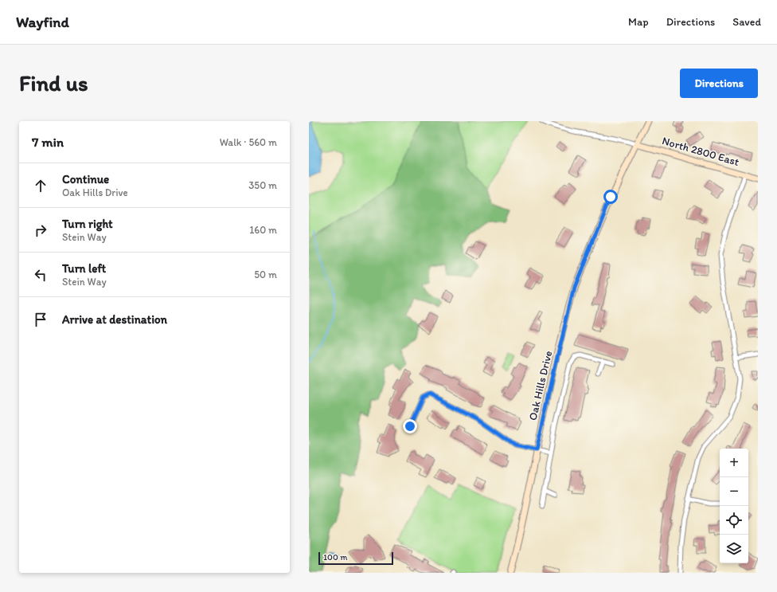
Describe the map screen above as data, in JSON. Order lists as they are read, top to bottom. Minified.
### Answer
{"streets":{"main road":["North 2800 East","Oak Hills Drive"]},"crossings":[["North 2800 East","Oak Hills Drive"]],"scale_bar":"100 m","page":{"header":"Wayfind","nav":["Map","Directions","Saved"],"buttons":"Directions","title":"Find us","heading":["7 min","Walk · 560 m"],"list":[["Continue","Oak Hills Drive","350 m"],["Turn right","Stein Way","160 m"],["Turn left","Stein Way","50 m"],"Arrive at destination"],"map_buttons":["+","−"],"scale":"100 m"}}
